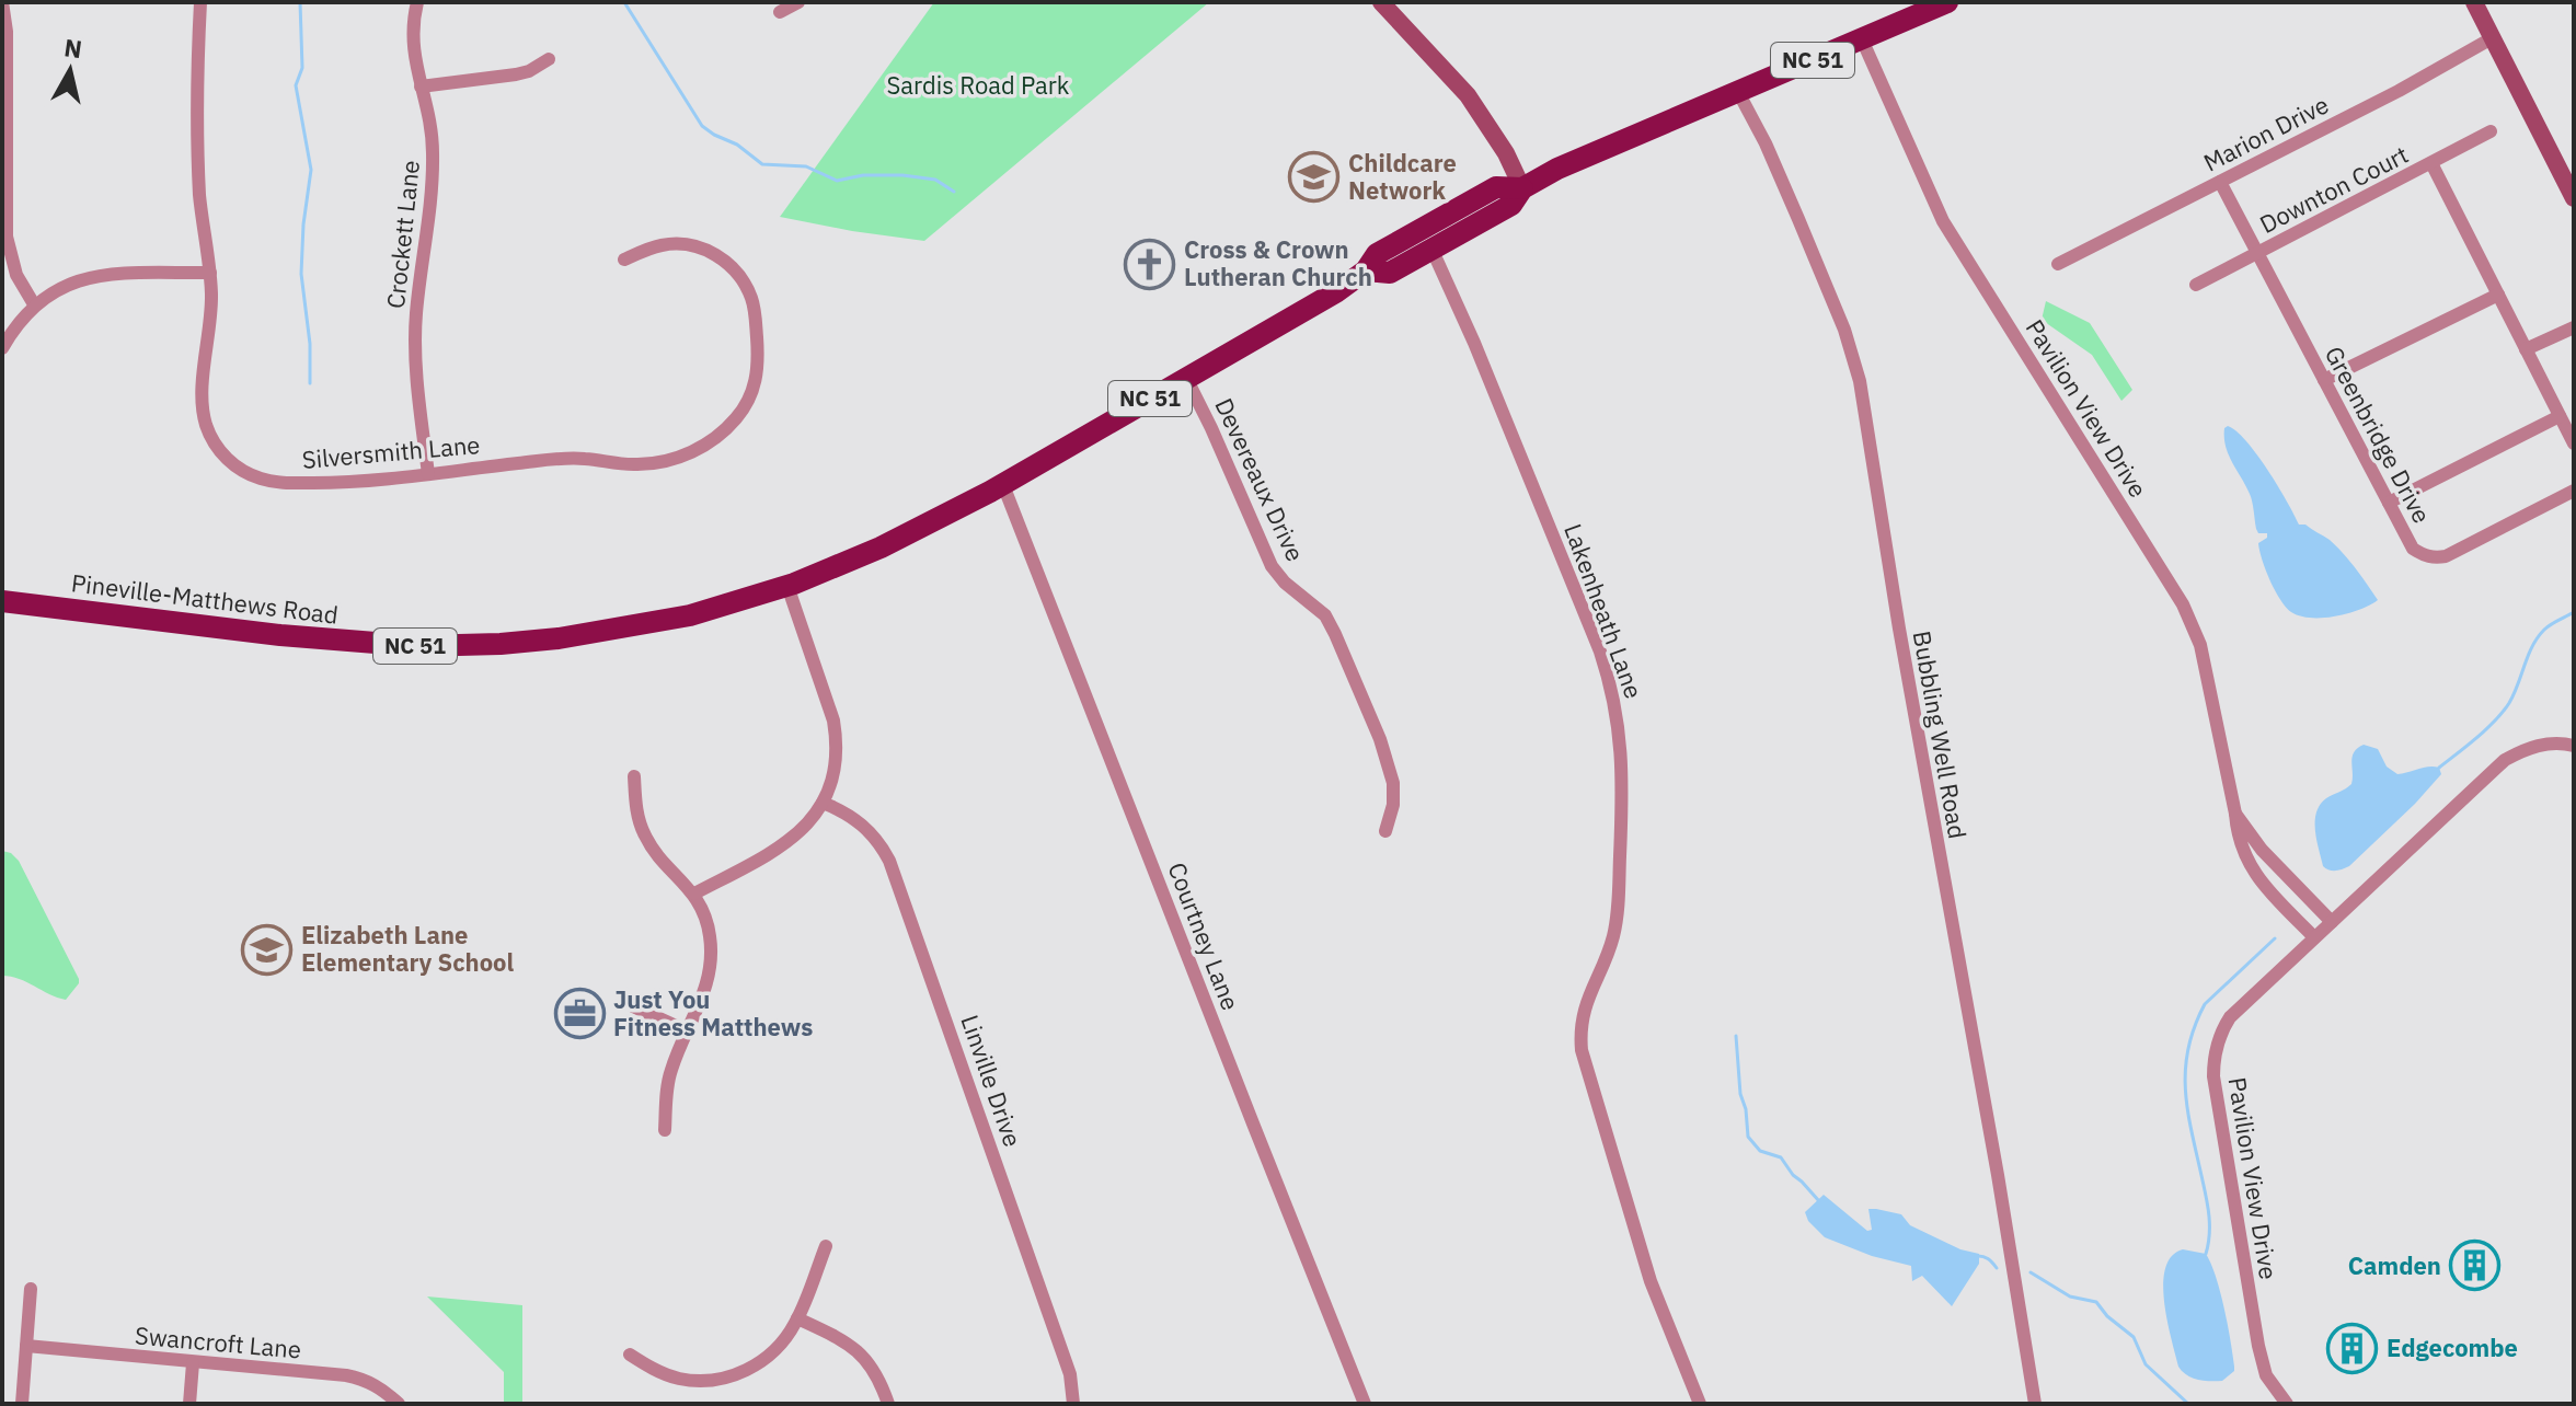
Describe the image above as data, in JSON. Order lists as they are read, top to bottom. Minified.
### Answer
{"streets":{"main road":["NC 51","Pineville-Matthews Road"],"street":["Marion Drive","Downton Court","Crockett Lane","Pavilion View Drive","Greenbridge Drive","Silversmith Lane","Devereaux Drive","Lakenheath Lane","Bubbling Well Road","Courtney Lane","Linville Drive","Swancroft Lane"]},"crossings":[["NC 51","Pavilion View Drive"],["NC 51","Pineville-Matthews Road"],["NC 51","Bubbling Well Road"],["Marion Drive","Greenbridge Drive"],["Downton Court","Greenbridge Drive"],["Crockett Lane","Silversmith Lane"],["Devereaux Drive","Pineville-Matthews Road"],["Pineville-Matthews Road","Lakenheath Lane"],["Pineville-Matthews Road","Courtney Lane"]],"parks":["Sardis Road Park"],"places":{"school or university":["Childcare Network","Elizabeth Lane Elementary School"],"church":["Cross & Crown Lutheran Church"],"office":["Just You Fitness Matthews"],"building":["Camden","Edgecombe"]},"north":"top"}
